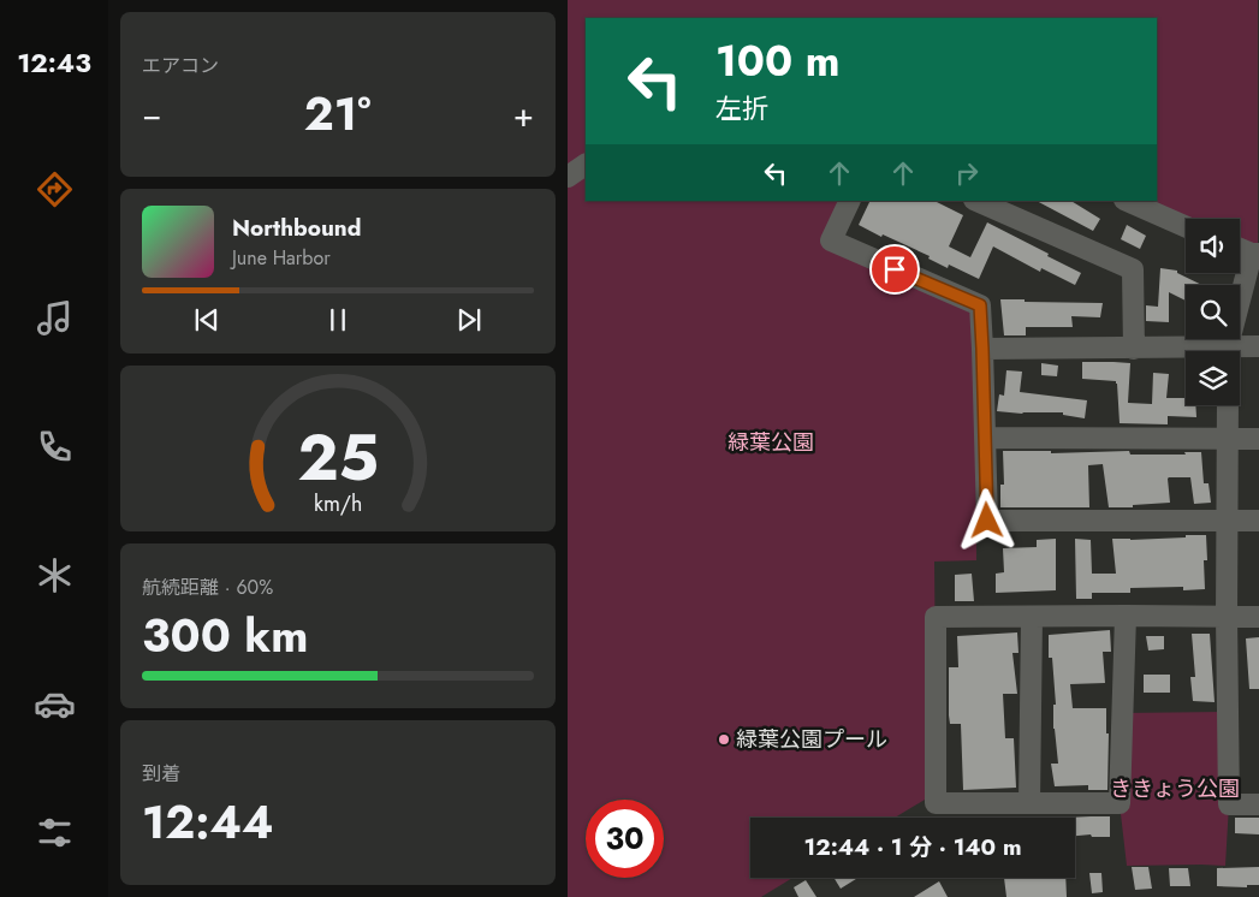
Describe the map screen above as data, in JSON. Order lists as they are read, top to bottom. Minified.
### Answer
{"parks":["緑葉公園","ききょう公園"],"places":["緑葉公園プール"],"page":{"tabs":"12:43","tile":["エアコン",["航続距離 · 60%","300 km"],["到着","12:44"]],"turn":["100 m","左折"],"heat":["−","21°","+"],"song":["Northbound","June Harbor"],"limit":"30","trip":"12:44 · 1 分 · 140 m","gauge":["25","km/h"]}}
